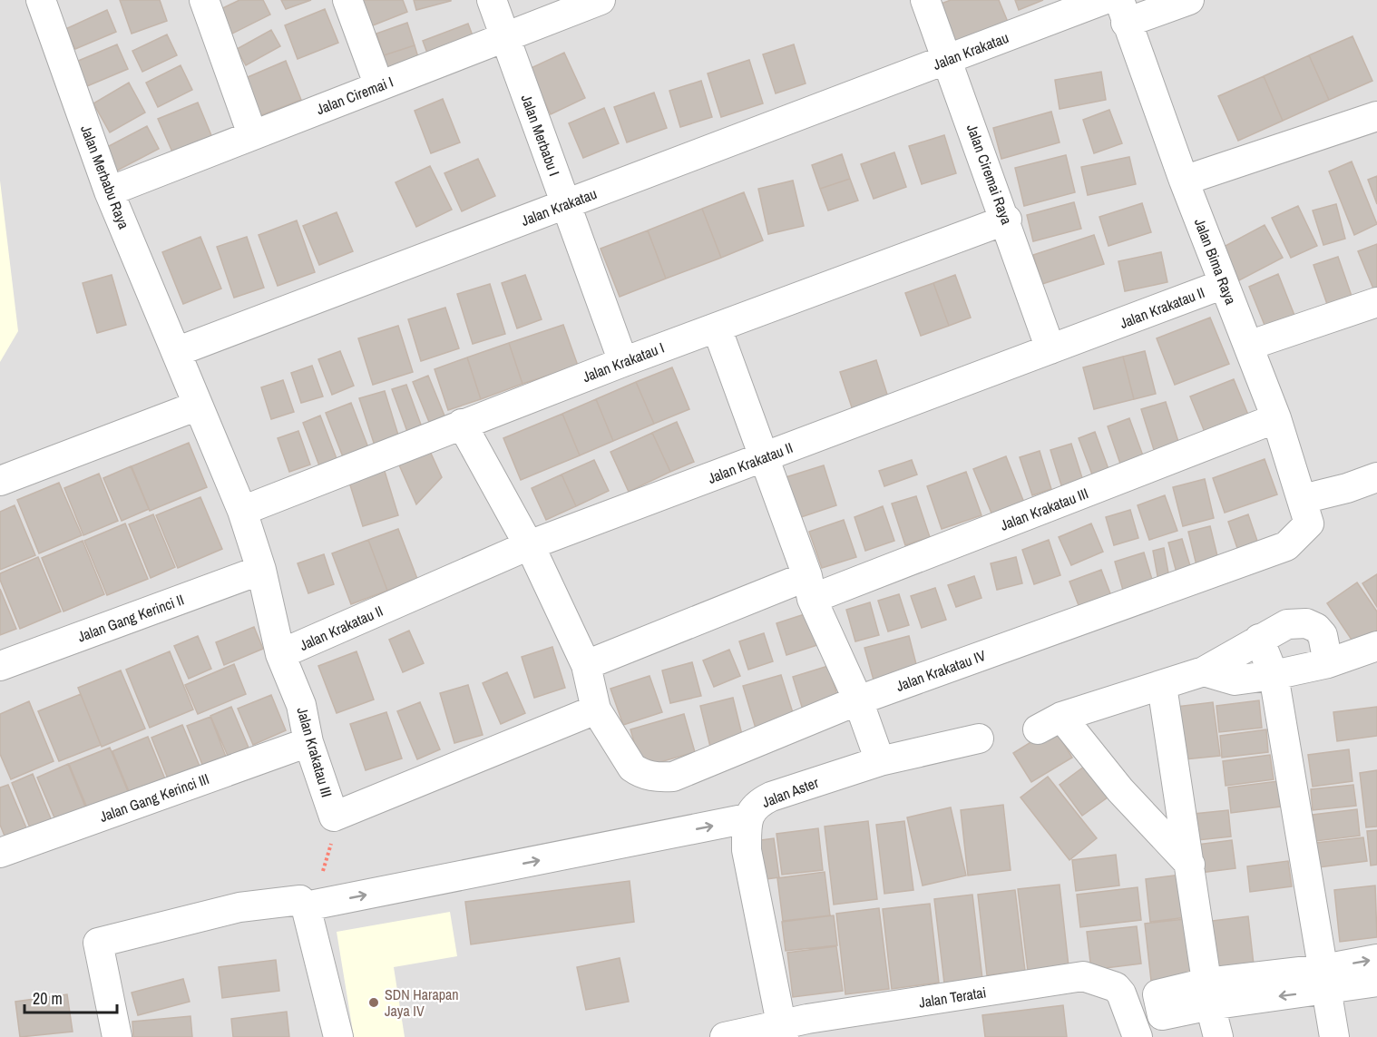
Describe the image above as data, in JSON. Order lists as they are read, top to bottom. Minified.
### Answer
{"streets":{"street":["Jalan Krakatau","Jalan Ciremai I","Jalan Merbabu I","Jalan Ciremai Raya","Jalan Merbabu Raya","Jalan Bima Raya","Jalan Krakatau II","Jalan Krakatau I","Jalan Krakatau III","Jalan Gang Kerinci II","Jalan Krakatau IV","Jalan Aster","Jalan Gang Kerinci III","Jalan Teratai"]},"crossings":[["Jalan Krakatau","Jalan Merbabu I"],["Jalan Krakatau","Jalan Ciremai Raya"],["Jalan Krakatau","Jalan Merbabu Raya"],["Jalan Ciremai I","Jalan Merbabu I"],["Jalan Ciremai I","Jalan Merbabu Raya"],["Jalan Merbabu I","Jalan Krakatau I"],["Jalan Ciremai Raya","Jalan Krakatau II"],["Jalan Ciremai Raya","Jalan Krakatau I"],["Jalan Bima Raya","Jalan Krakatau II"],["Jalan Bima Raya","Jalan Krakatau III"],["Jalan Bima Raya","Jalan Krakatau IV"],["Jalan Krakatau II","Jalan Krakatau III"],["Jalan Krakatau II","Jalan Krakatau IV"],["Jalan Krakatau I","Jalan Krakatau III"],["Jalan Krakatau I","Jalan Krakatau IV"],["Jalan Krakatau III","Jalan Gang Kerinci II"],["Jalan Krakatau III","Jalan Krakatau IV"],["Jalan Krakatau III","Jalan Gang Kerinci III"],["Jalan Aster","Jalan Teratai"]],"places":["SDN Harapan Jaya IV"],"scale_bar":"20 m"}
